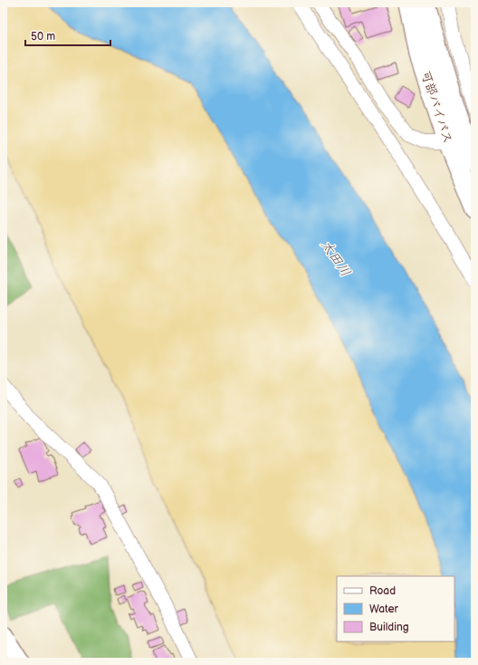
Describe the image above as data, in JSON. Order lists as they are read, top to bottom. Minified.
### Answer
{"streets":{"highway":["可部バイパス"]},"water":["太田川"],"legend":["Road","Water","Building"],"scale_bar":"50 m"}
